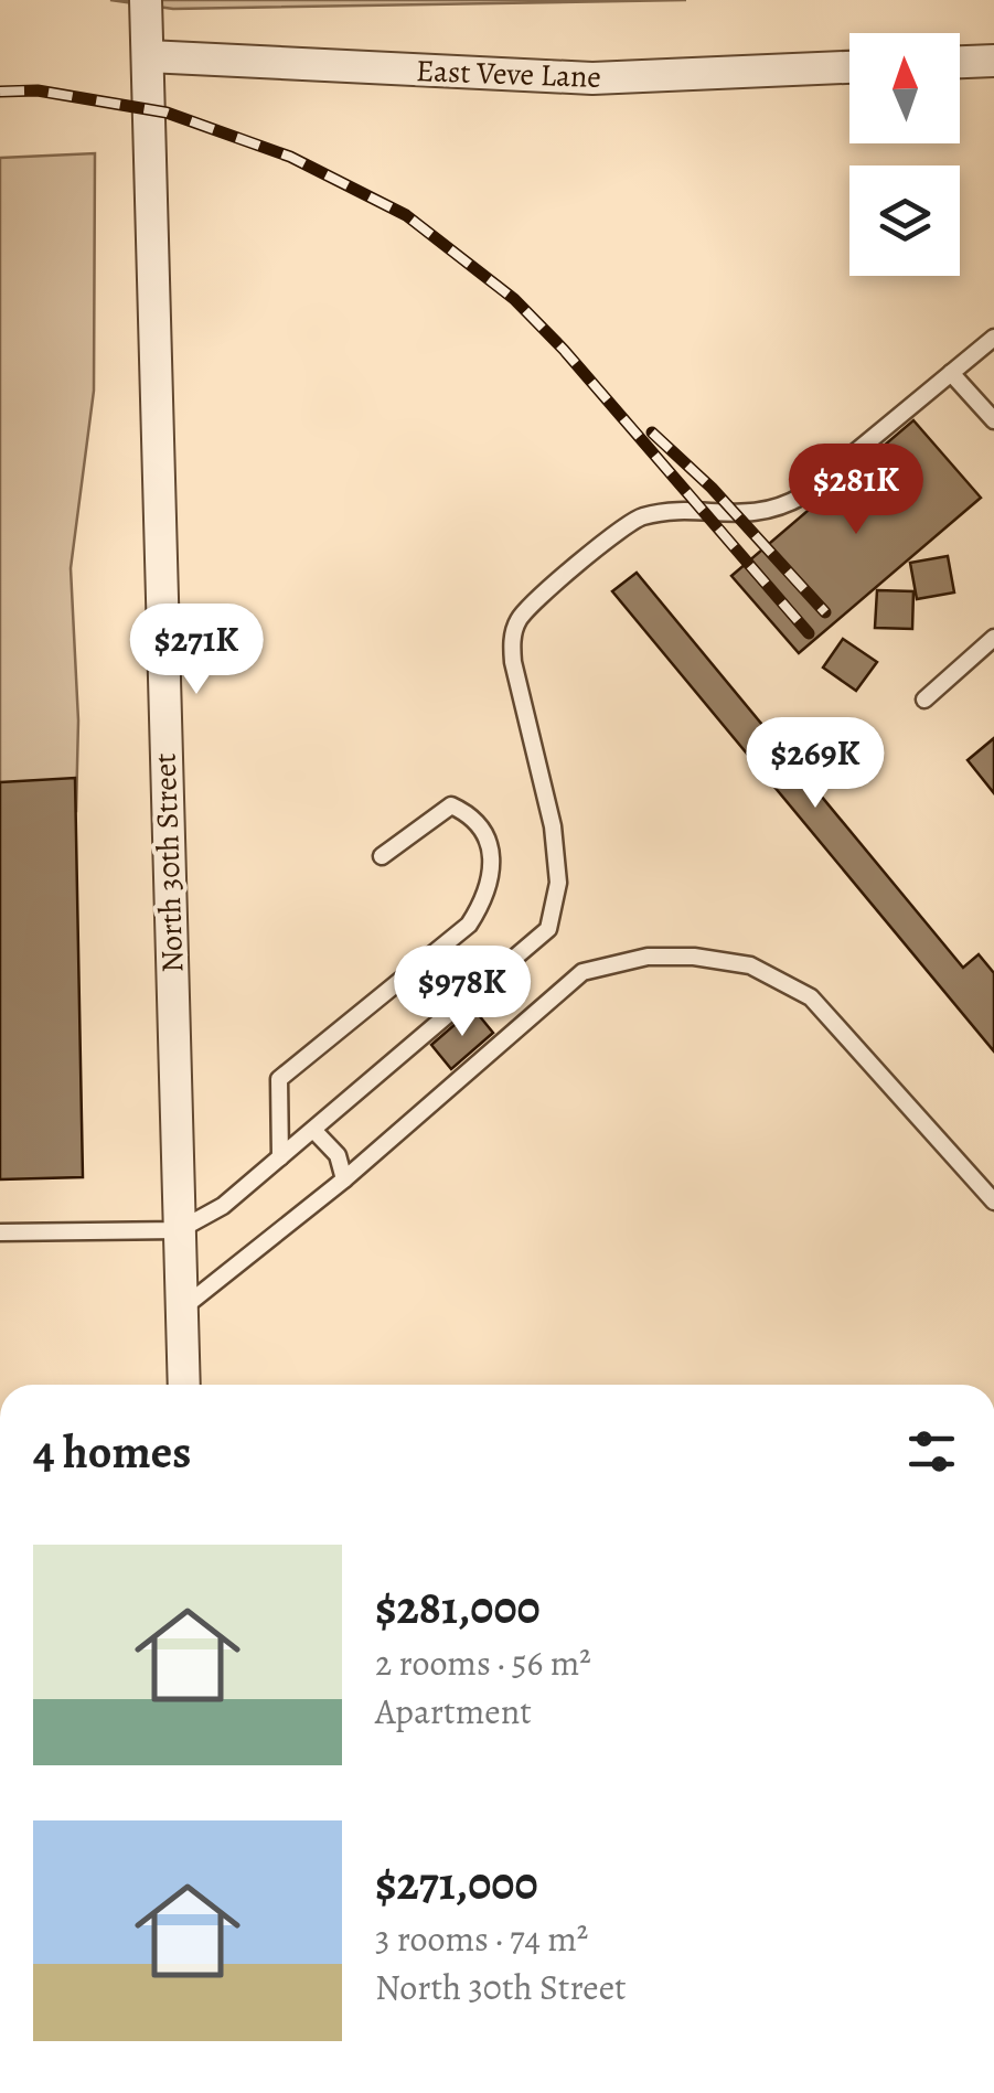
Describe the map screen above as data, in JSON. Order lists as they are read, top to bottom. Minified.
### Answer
{"streets":{"street":["East Veve Lane","North 30th Street"]},"crossings":[["East Veve Lane","North 30th Street"]],"north":"top","page":{"price":["$281K","$271K","$269K","$978K"],"heading":"4 homes","list":[{"name":"$281,000","note":"2 rooms · 56 m² · Apartment"},{"name":"$271,000","note":"3 rooms · 74 m² · North 30th Street"}]}}
